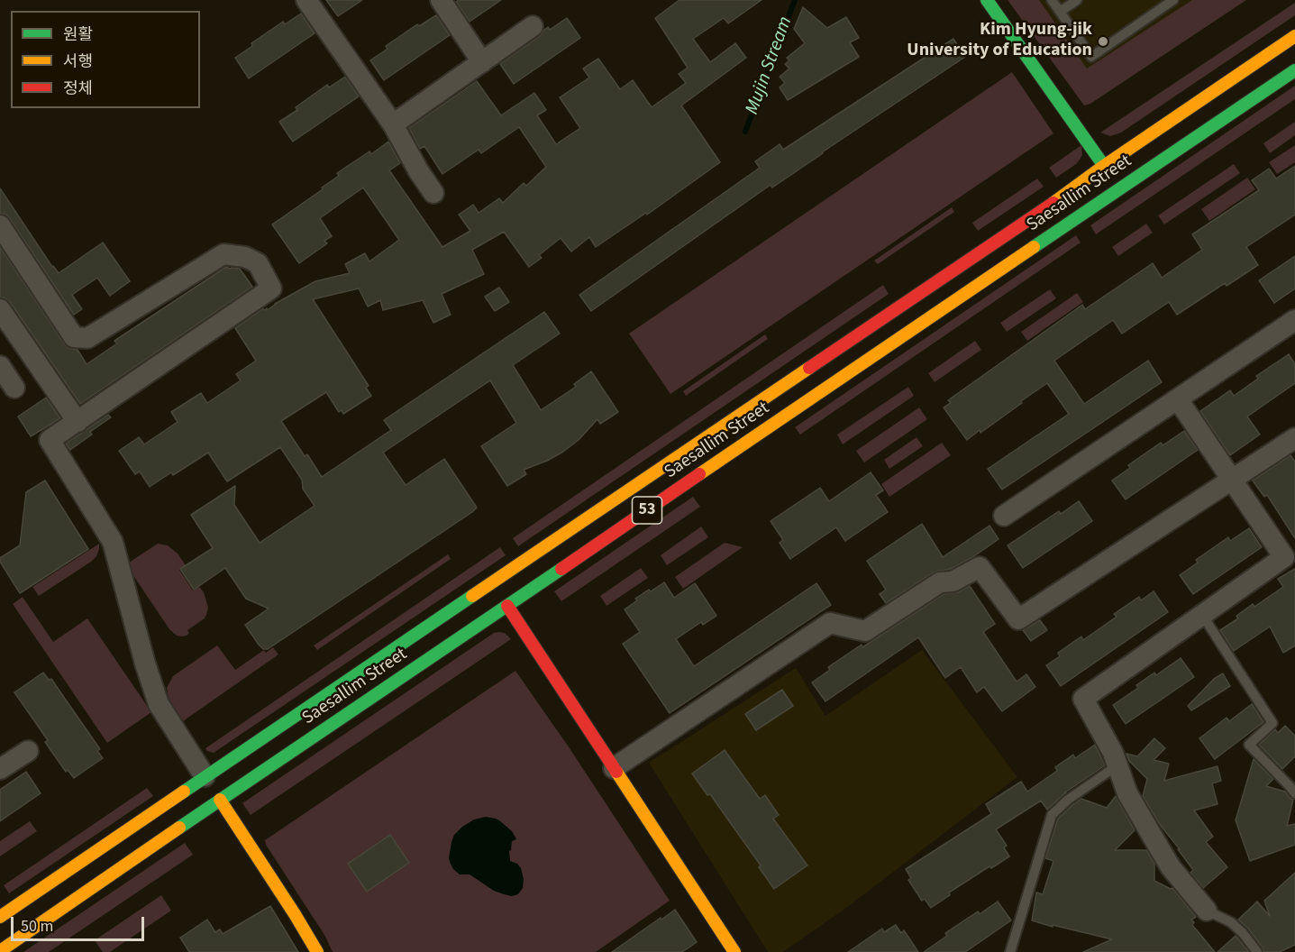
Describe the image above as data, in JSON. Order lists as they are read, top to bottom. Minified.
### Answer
{"streets":{"main road":["Saesallim Street","53"]},"water":["Mujin Stream"],"places":["Kim Hyung-jik University of Education"],"legend":["원활","서행","정체"],"scale_bar":"50 m"}
